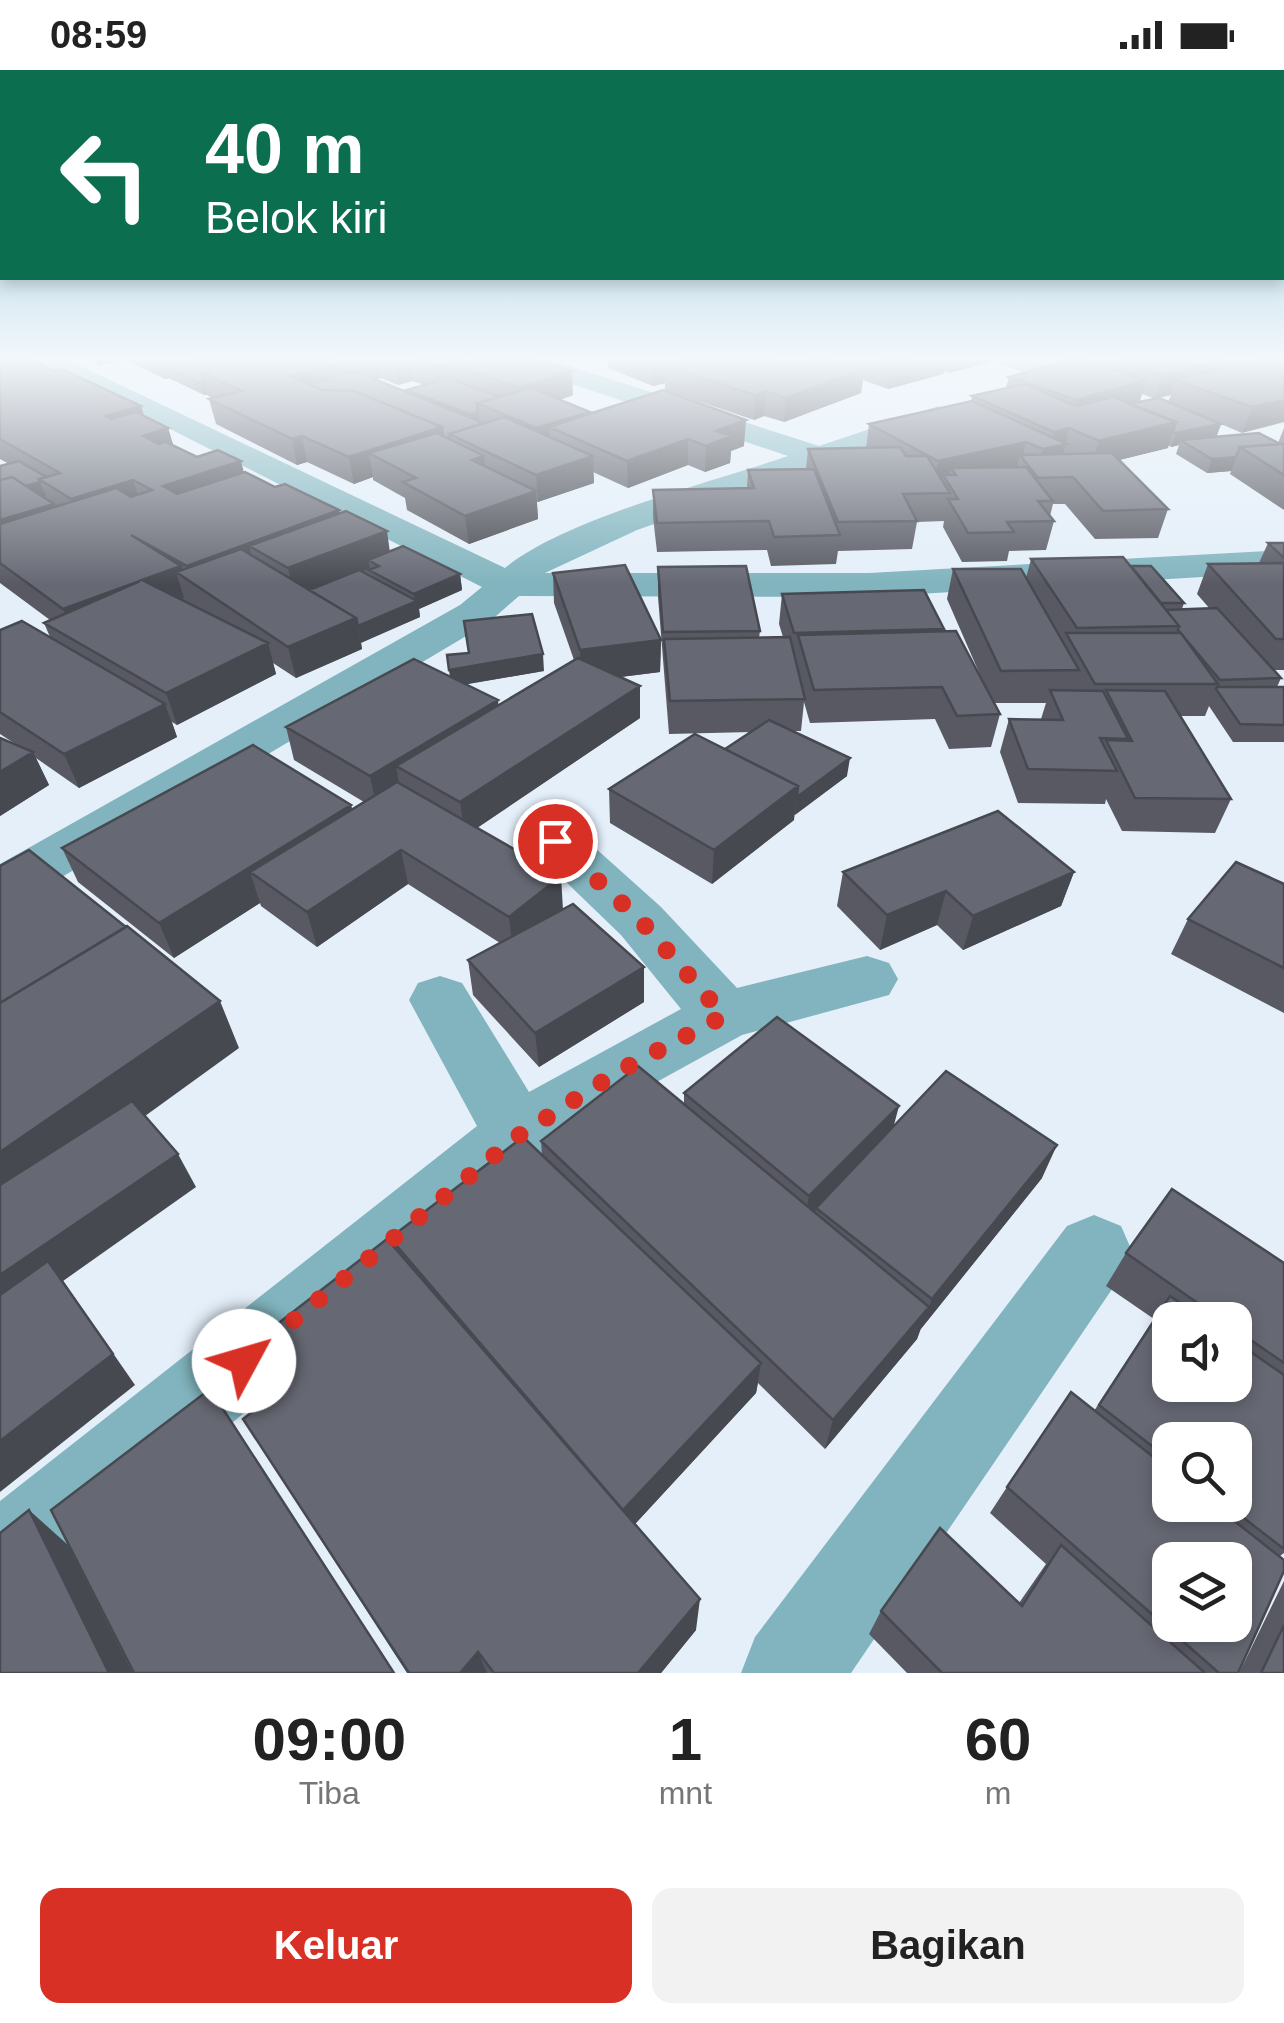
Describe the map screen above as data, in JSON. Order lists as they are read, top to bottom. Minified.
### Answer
{"page":{"status":"08:59","turn":["40 m","Belok kiri"],"eta":["09:00","Tiba","1","mnt","60","m"],"buttons":["Keluar","Bagikan"]}}
